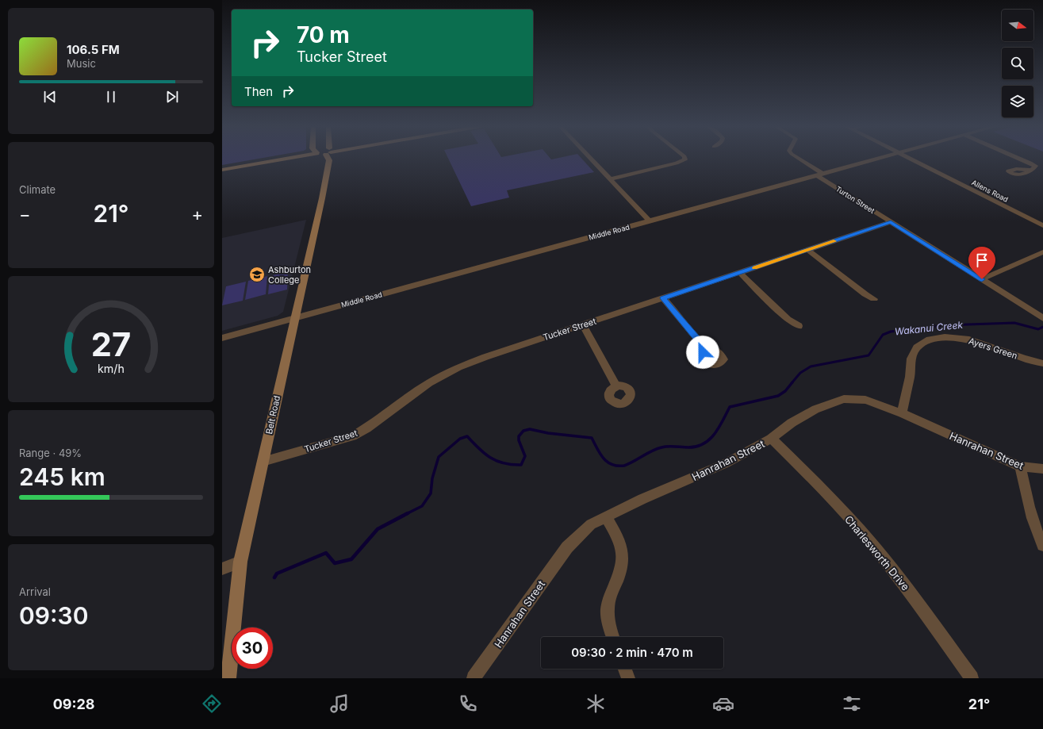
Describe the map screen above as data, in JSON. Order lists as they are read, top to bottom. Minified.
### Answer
{"streets":{"street":["Allens Road","Turton Street","Middle Road","Tucker Street","Ayers Green","Belt Road","Hanrahan Street","Charlesworth Drive"]},"crossings":[["Turton Street","Middle Road"],["Turton Street","Tucker Street"],["Middle Road","Belt Road"],["Tucker Street","Belt Road"],["Ayers Green","Hanrahan Street"],["Hanrahan Street","Charlesworth Drive"]],"water":["Wakanui Creek"],"places":{"school or university":["Ashburton College"]},"north":"right","page":{"turn":["70 m","Tucker Street"],"song":["106.5 FM","Music"],"then":"Then","tile":["Climate",["Range · 49%","245 km"],["Arrival","09:30"]],"heat":["−","21°","+"],"limit":"30","trip":"09:30 · 2 min · 470 m","tabs":["09:28","21°"],"gauge":["27","km/h"]}}
